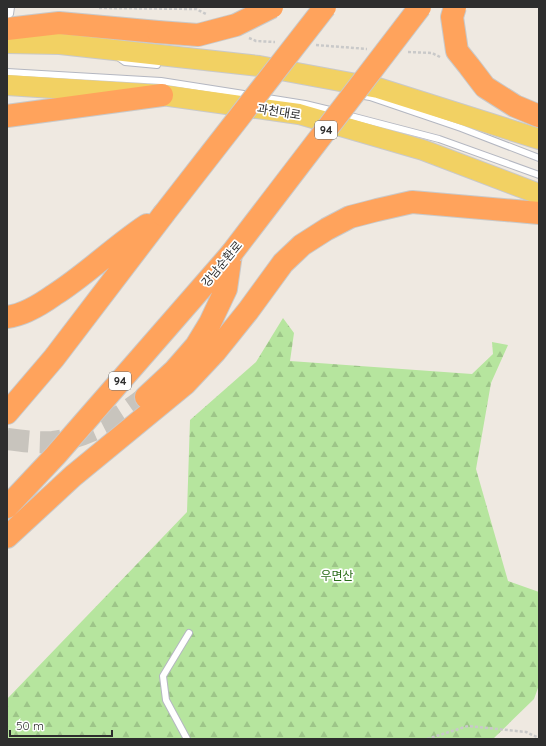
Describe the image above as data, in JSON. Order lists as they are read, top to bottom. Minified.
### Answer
{"streets":{"highway":["94","강남순환로"],"main road":["과천대로"]},"parks":["우면산"],"scale_bar":"50 m"}
